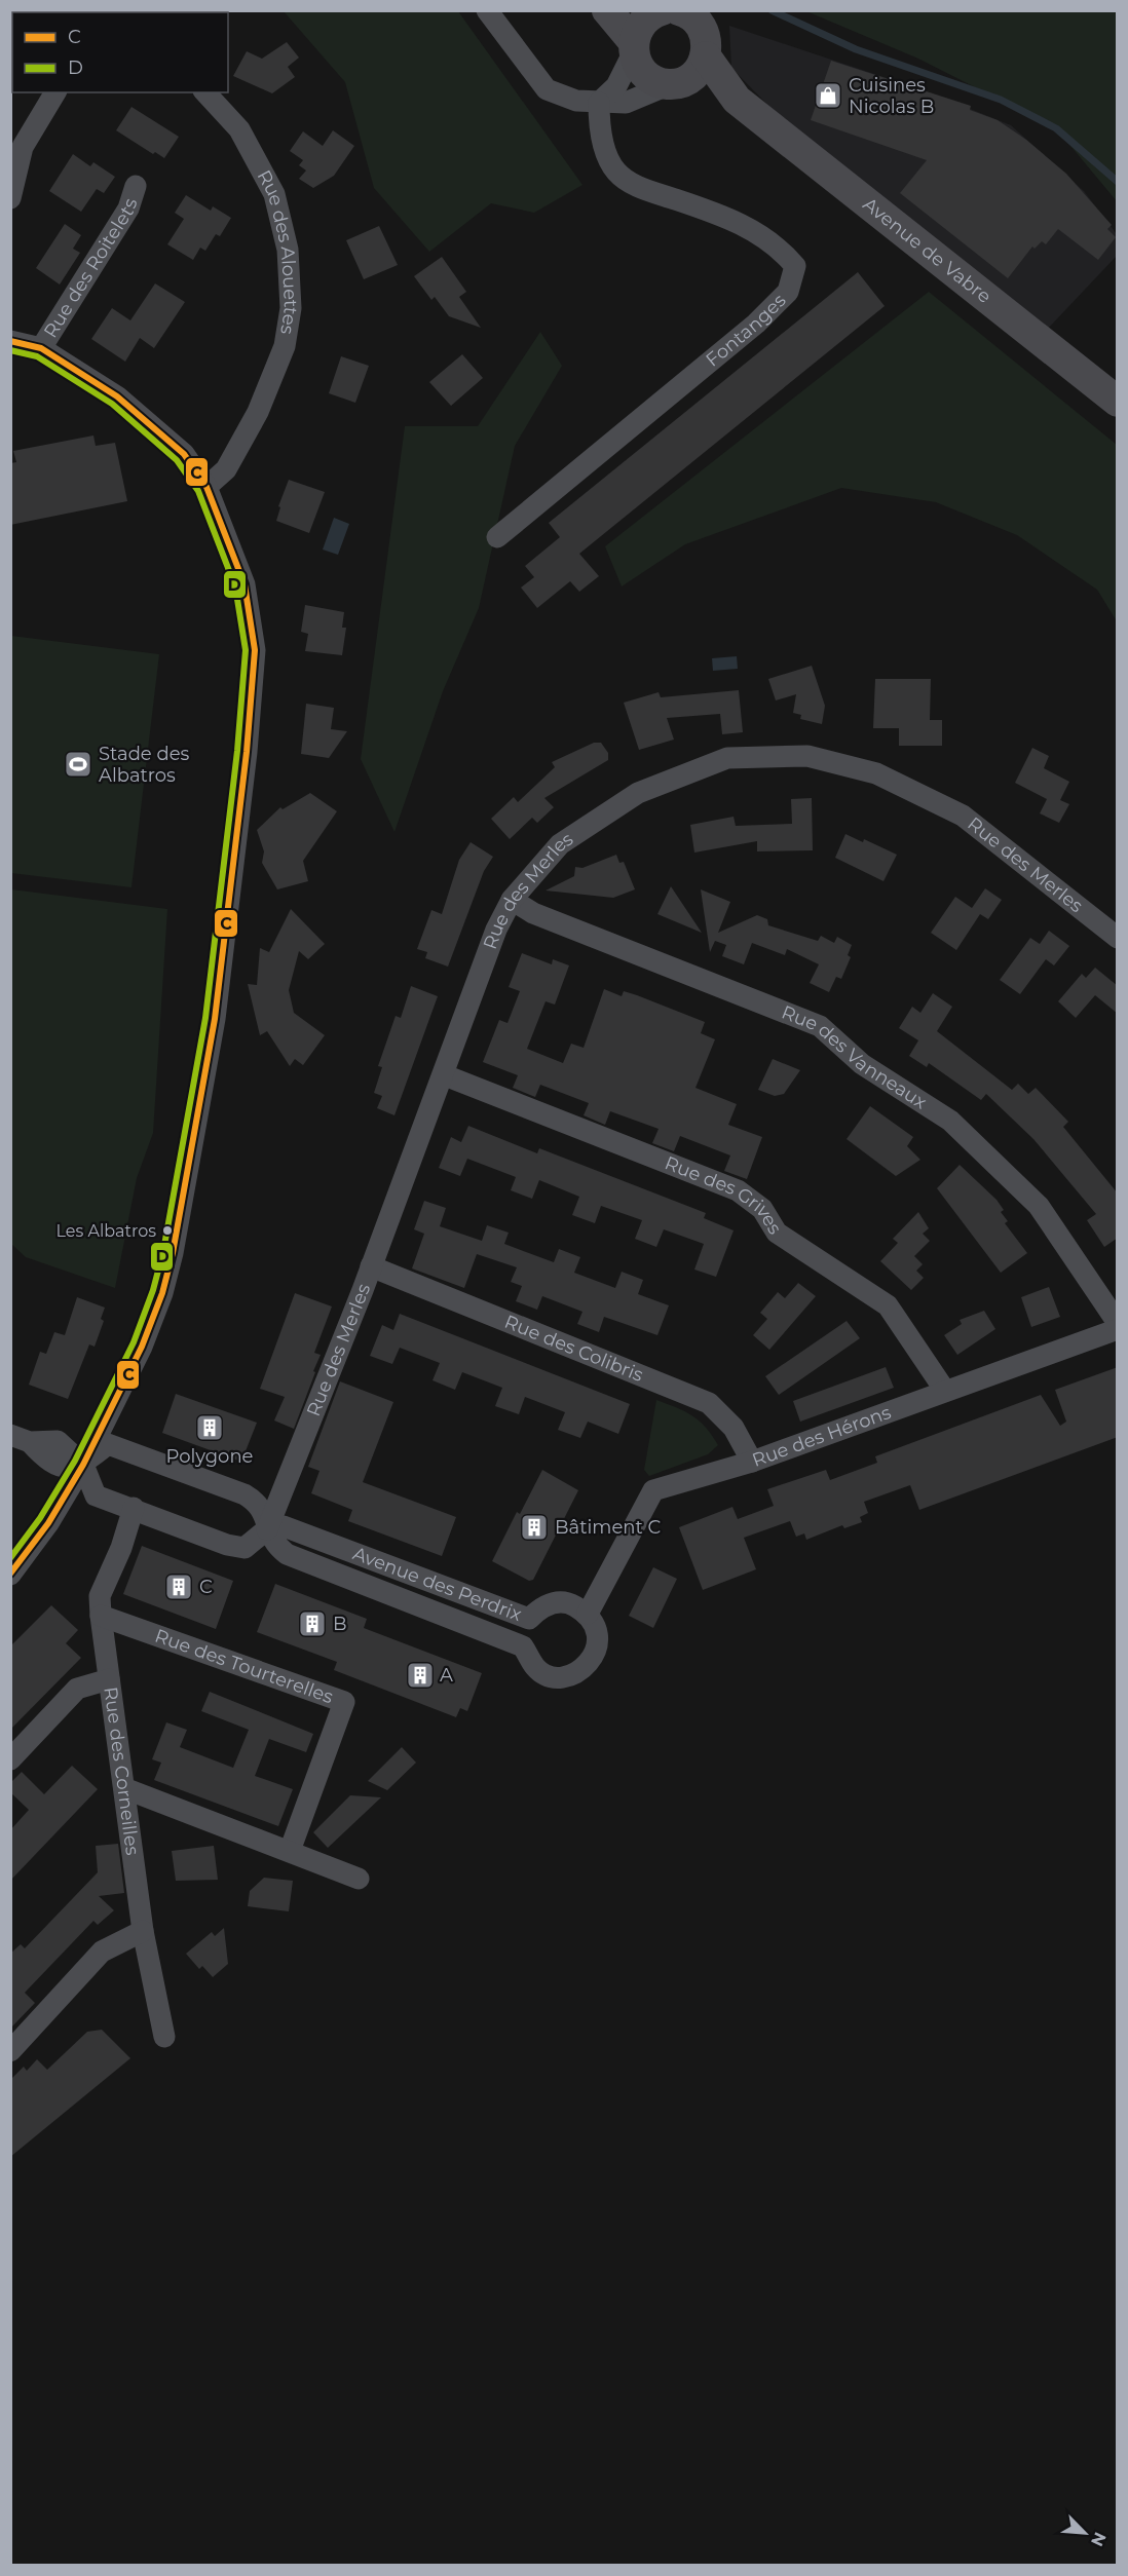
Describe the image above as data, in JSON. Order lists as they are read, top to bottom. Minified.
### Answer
{"streets":{"main road":["Avenue de Vabre"],"street":["Rue des Alouettes","Rue des Roitelets","Fontanges","Rue des Merles","Rue des Vanneaux","Rue des Grives","Rue des Colibris","Rue des Hérons","Avenue des Perdrix","Rue des Tourterelles","Rue des Corneilles"]},"crossings":[["Rue des Merles","Rue des Vanneaux"],["Rue des Merles","Rue des Grives"],["Rue des Merles","Rue des Colibris"],["Rue des Merles","Avenue des Perdrix"],["Rue des Grives","Rue des Hérons"],["Rue des Colibris","Rue des Hérons"],["Rue des Hérons","Avenue des Perdrix"],["Rue des Tourterelles","Rue des Corneilles"]],"places":{"shop":["Cuisines Nicolas B"],"sports":["Stade des Albatros"],"other":["Les Albatros"],"building":["Polygone","Bâtiment C","C","B","A"]},"lines":["transit line C","transit line D"],"legend":["C","D"],"north":"bottom right"}
